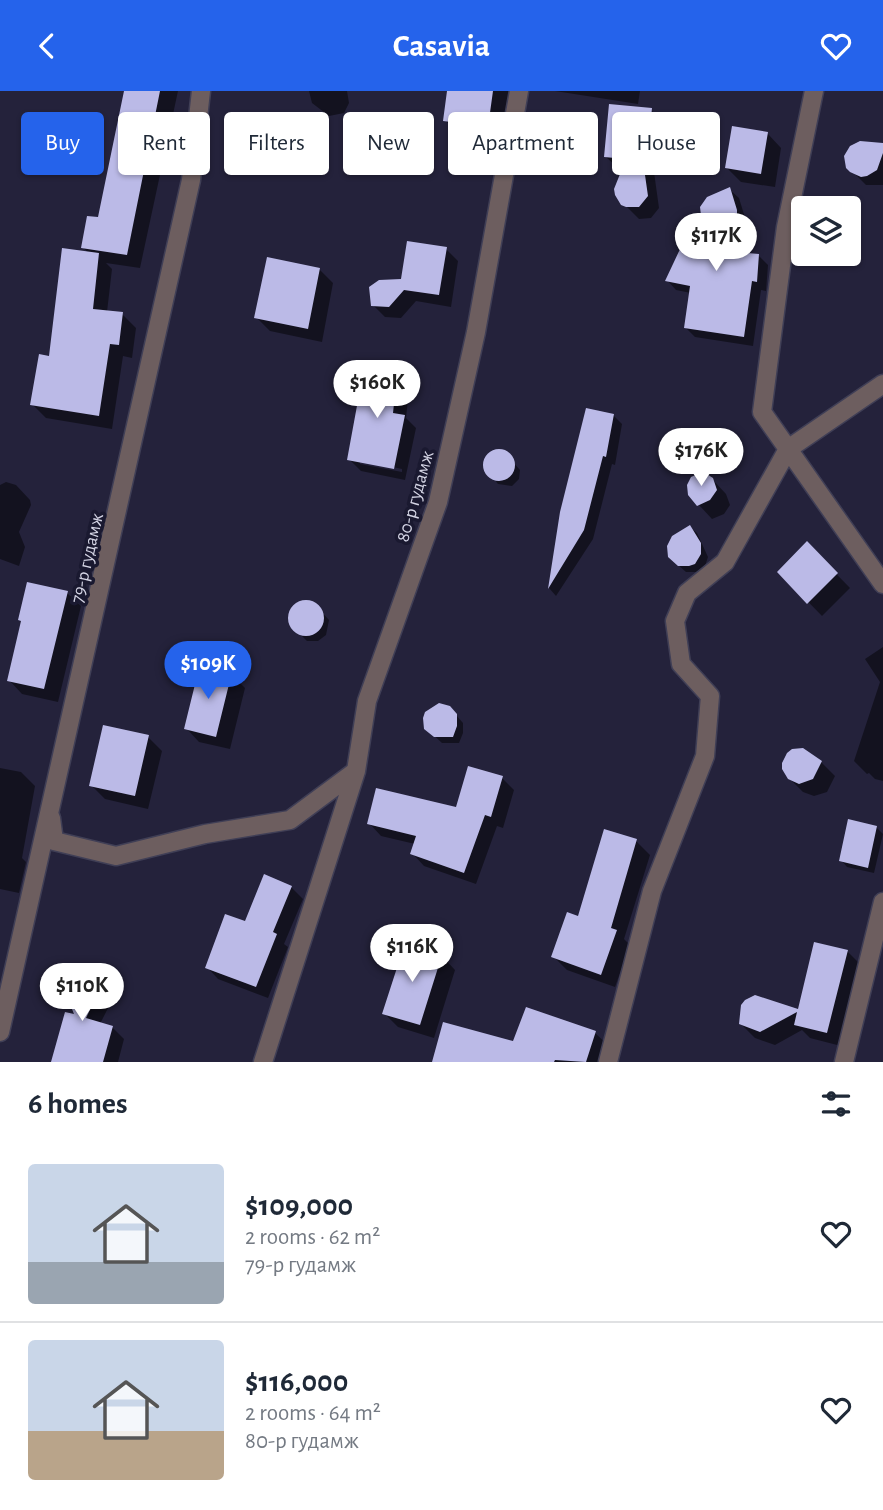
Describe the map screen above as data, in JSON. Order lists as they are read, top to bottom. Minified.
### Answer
{"streets":{"street":["80-р гудамж","79-р гудамж"]},"page":{"header":"Casavia","chip":["Buy","Rent","Filters","New","Apartment","House"],"price":["$117K","$160K","$176K","$109K","$116K","$110K"],"heading":"6 homes","list":[{"name":"$109,000","note":"2 rooms · 62 m² · 79-р гудамж"},{"name":"$116,000","note":"2 rooms · 64 m² · 80-р гудамж"}]}}
